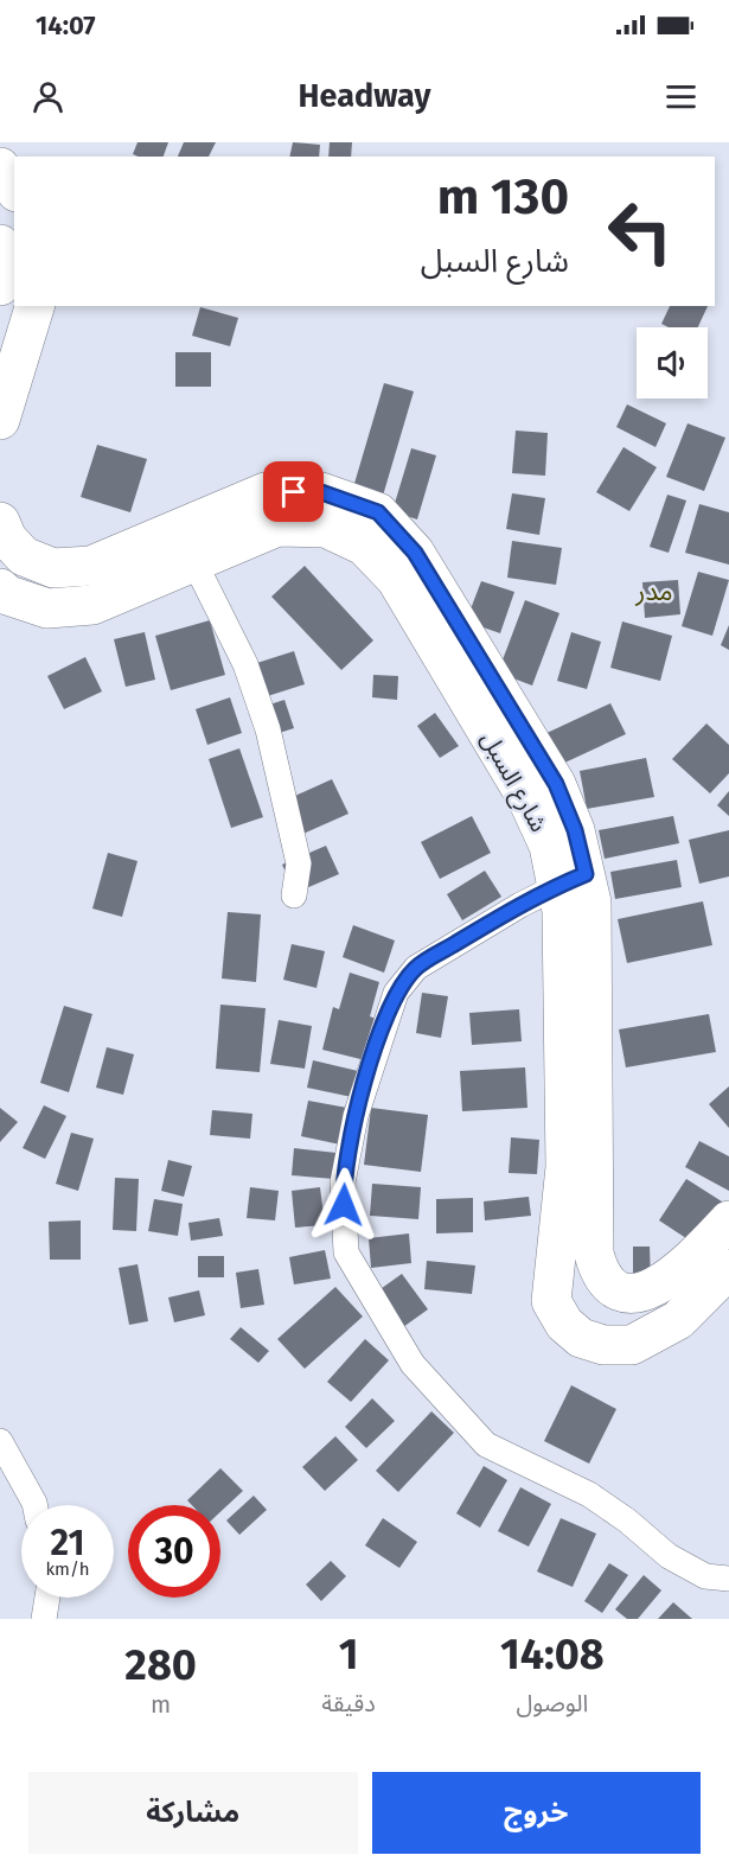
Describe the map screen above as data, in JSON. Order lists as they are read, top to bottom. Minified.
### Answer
{"streets":{"main road":["شارع السبل"]},"districts":["مدر"],"page":{"status":"14:07","header":"Headway","turn":["130 m","شارع السبل"],"speed":"21 km/h","limit":"30","eta":["14:08","الوصول","1","دقيقة","280","m"],"buttons":["خروج","مشاركة"]}}
